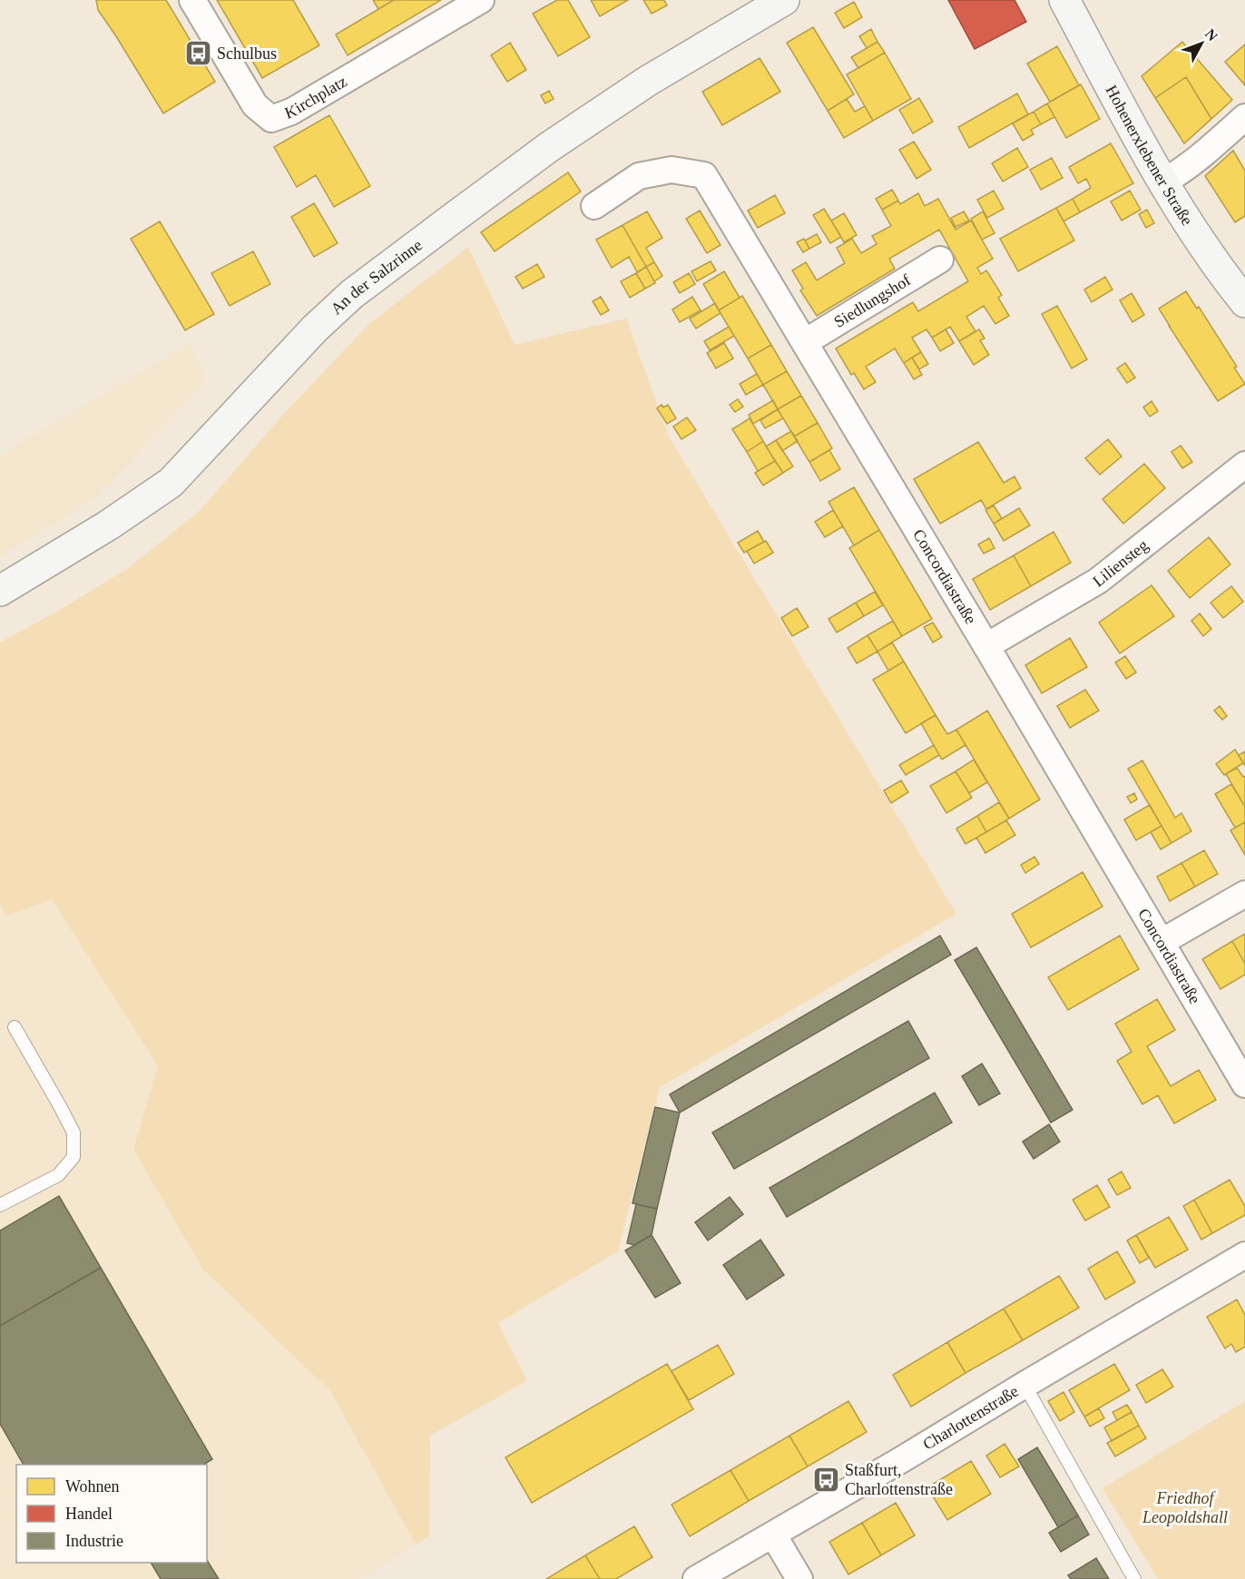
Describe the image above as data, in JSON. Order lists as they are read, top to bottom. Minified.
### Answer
{"streets":{"main road":["Hohenerxlebener Straße","An der Salzrinne"],"street":["Kirchplatz","Siedlungshof","Liliensteg","Concordiastraße","Charlottenstraße"]},"crossings":[["Siedlungshof","Concordiastraße"],["Liliensteg","Concordiastraße"]],"parks":["Friedhof Leopoldshall"],"places":{"bus stop":["Schulbus","Staßfurt, Charlottenstraße"]},"legend":["Wohnen","Handel","Industrie"],"north":"top right"}
